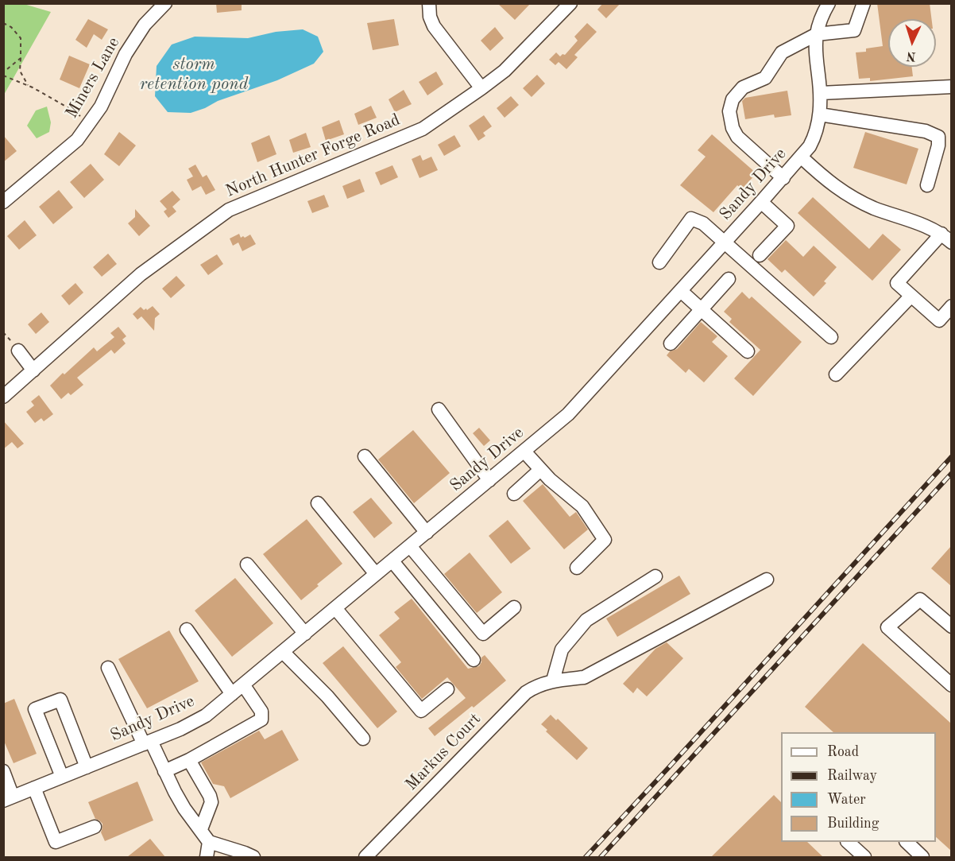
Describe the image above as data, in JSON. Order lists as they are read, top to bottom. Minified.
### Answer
{"streets":{"street":["Miners Lane","North Hunter Forge Road","Sandy Drive","Markus Court"]},"water":["storm retention pond"],"legend":["Road","Railway","Water","Building"],"north":"bottom"}
